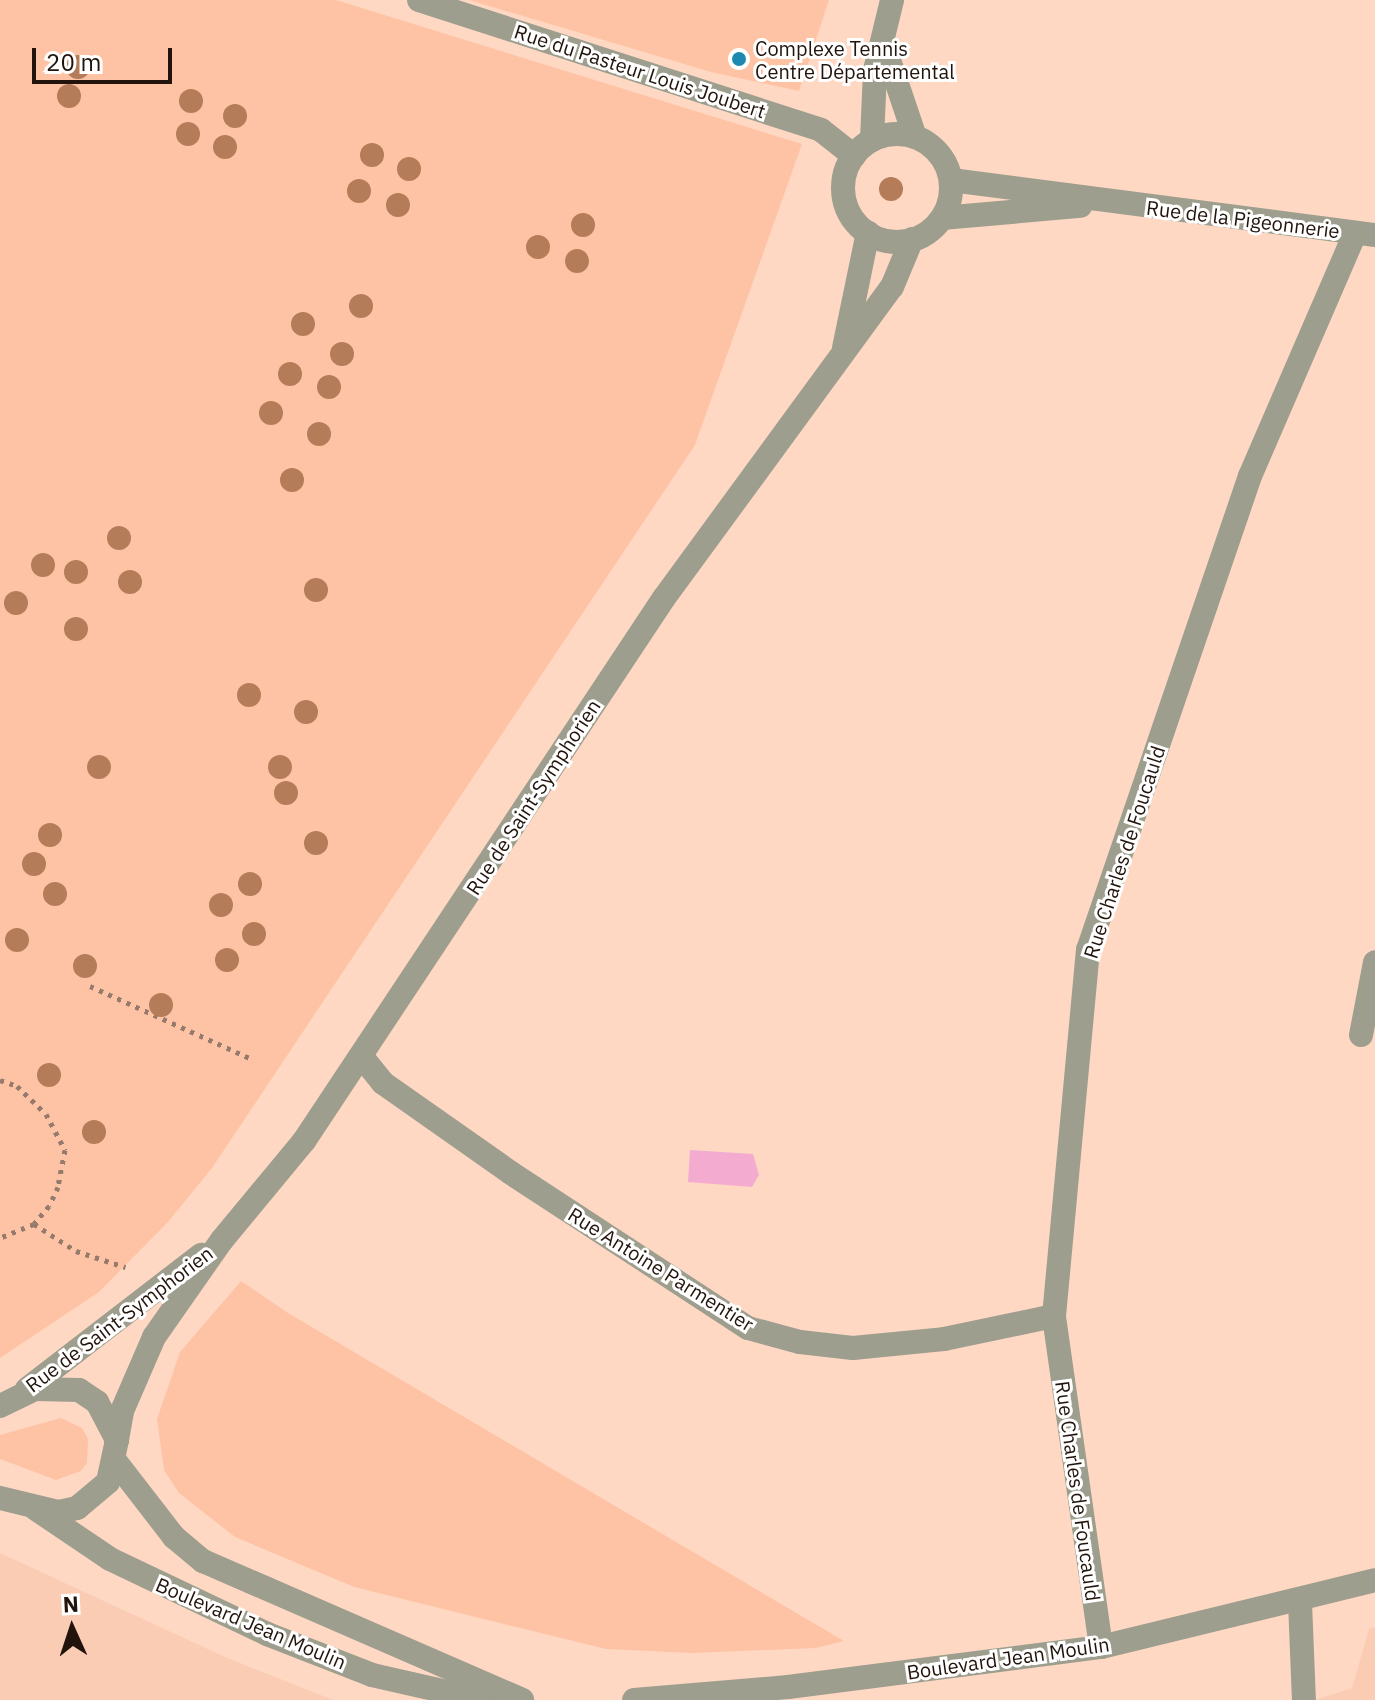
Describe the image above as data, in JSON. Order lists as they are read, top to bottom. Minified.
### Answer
{"streets":{"street":["Rue du Pasteur Louis Joubert","Rue de la Pigeonnerie","Rue de Saint-Symphorien","Rue Charles de Foucauld","Rue Antoine Parmentier","Boulevard Jean Moulin"]},"crossings":[["Rue du Pasteur Louis Joubert","Rue de la Pigeonnerie"],["Rue du Pasteur Louis Joubert","Rue de Saint-Symphorien"],["Rue de la Pigeonnerie","Rue de Saint-Symphorien"],["Rue de la Pigeonnerie","Rue Charles de Foucauld"],["Rue de Saint-Symphorien","Rue Antoine Parmentier"],["Rue de Saint-Symphorien","Boulevard Jean Moulin"],["Rue Charles de Foucauld","Rue Antoine Parmentier"],["Rue Charles de Foucauld","Boulevard Jean Moulin"]],"places":["Complexe Tennis Centre Départemental"],"scale_bar":"20 m","north":"top"}
